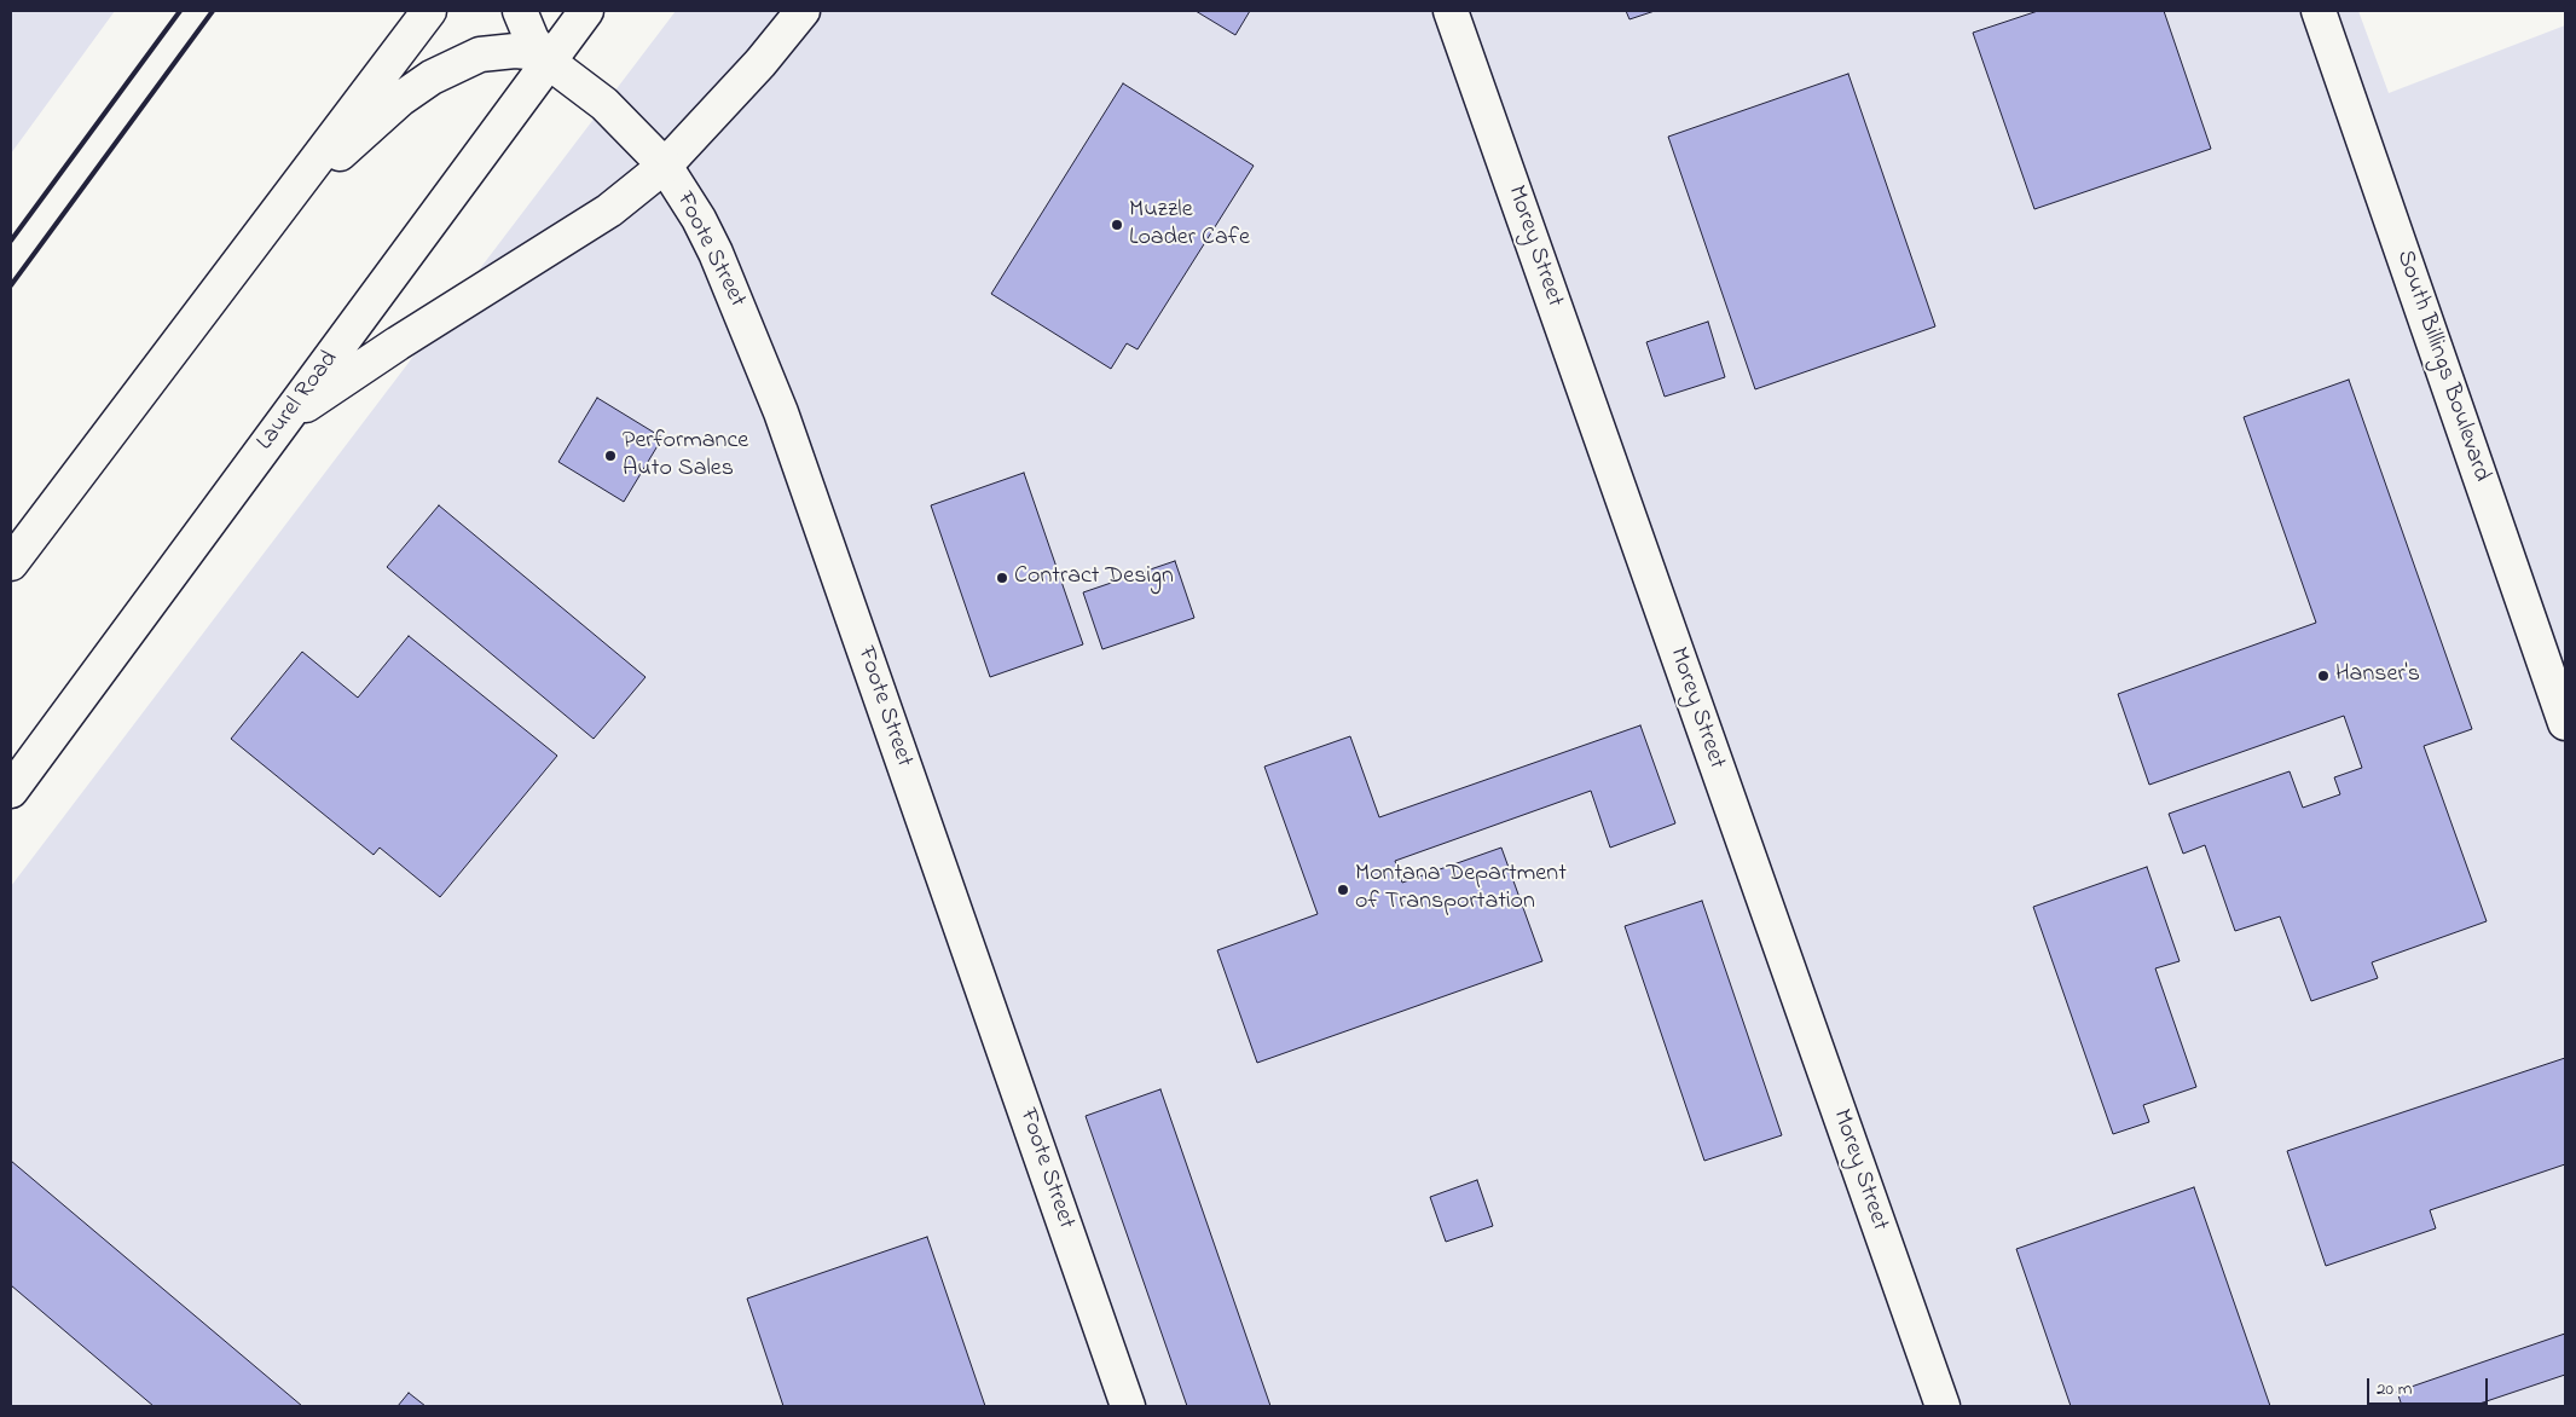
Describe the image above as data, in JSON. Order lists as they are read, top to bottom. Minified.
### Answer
{"streets":{"main road":["Morey Street","Foote Street","South Billings Boulevard","Laurel Road"]},"crossings":[["Foote Street","Laurel Road"]],"places":["Muzzle Loader Cafe","Performance Auto Sales","Contract Design","Hanser's","Montana Department of Transportation"],"scale_bar":"20 m"}
